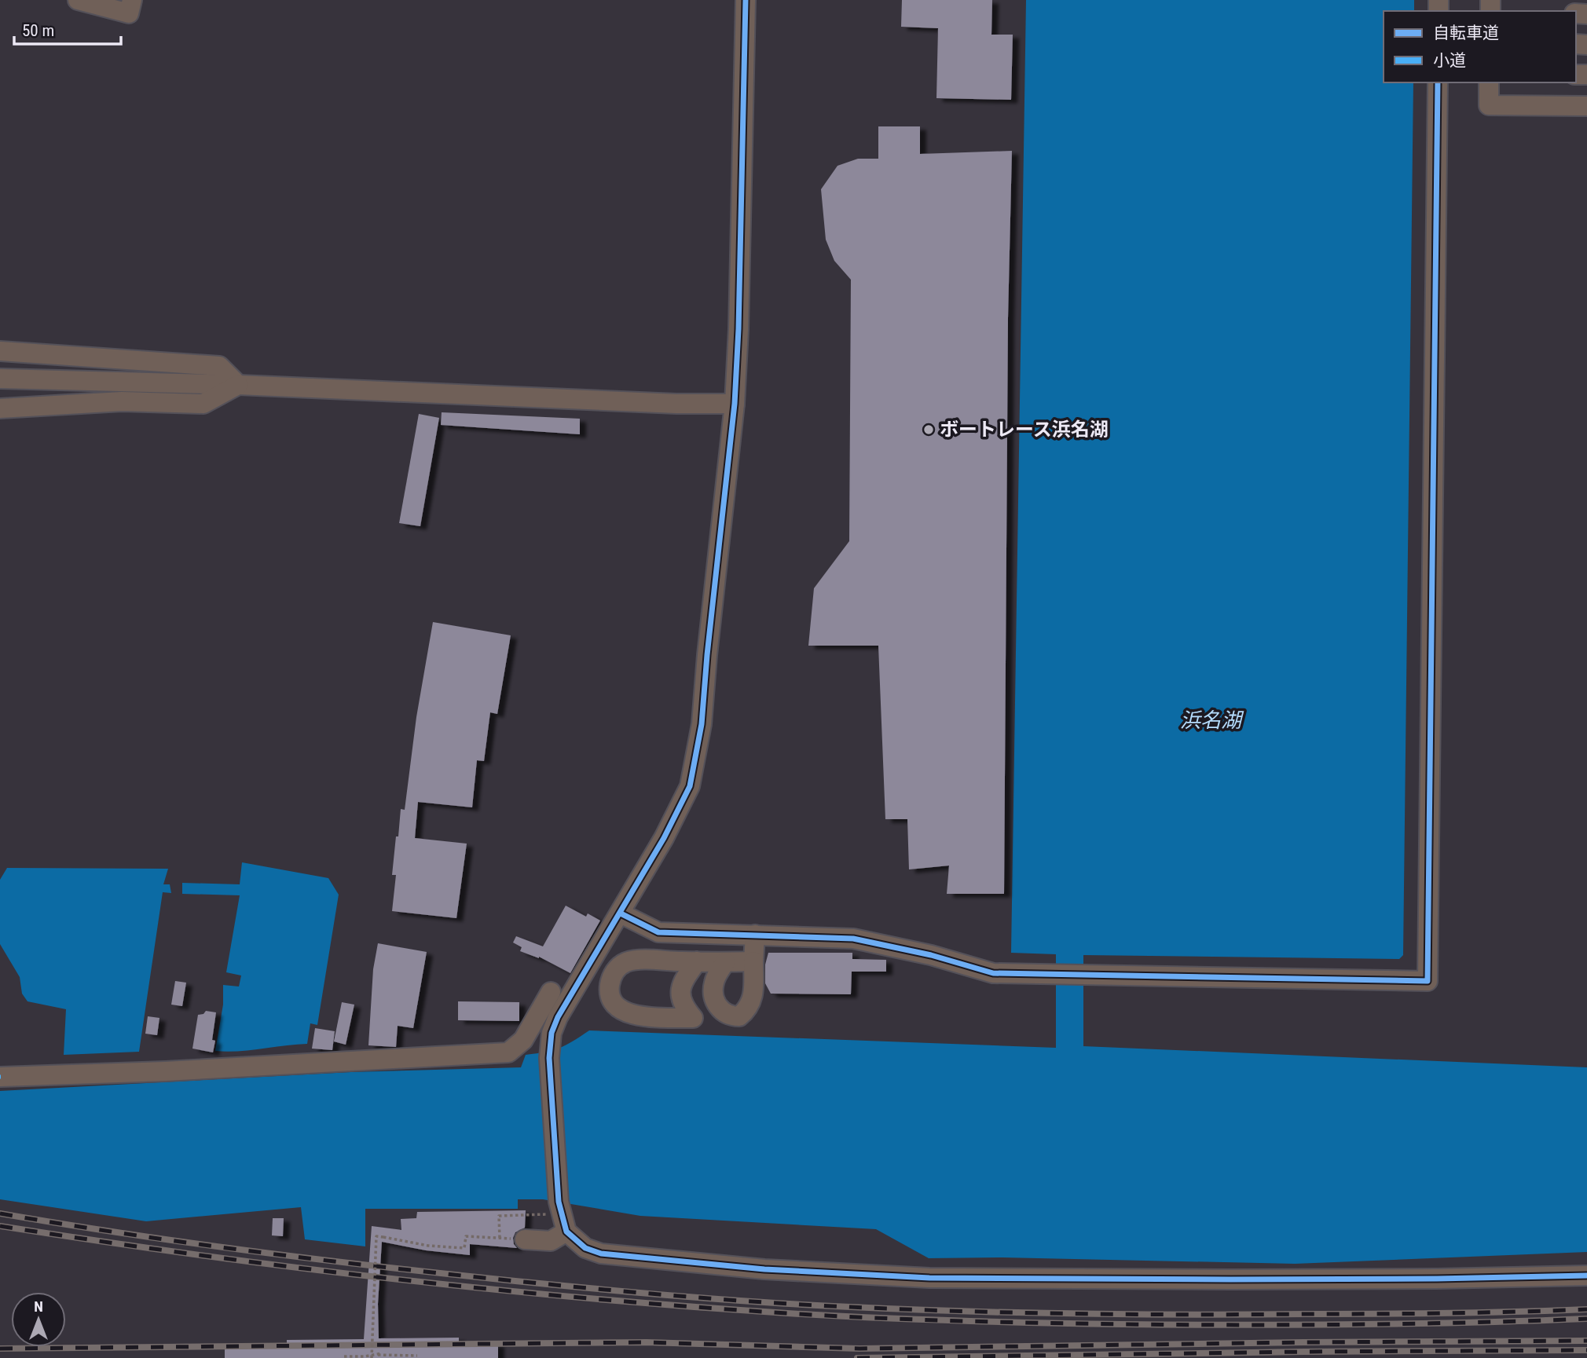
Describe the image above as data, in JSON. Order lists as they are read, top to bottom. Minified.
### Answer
{"water":["浜名湖"],"places":["ボートレース浜名湖"],"legend":["自転車道","小道"],"scale_bar":"50 m","north":"top"}
